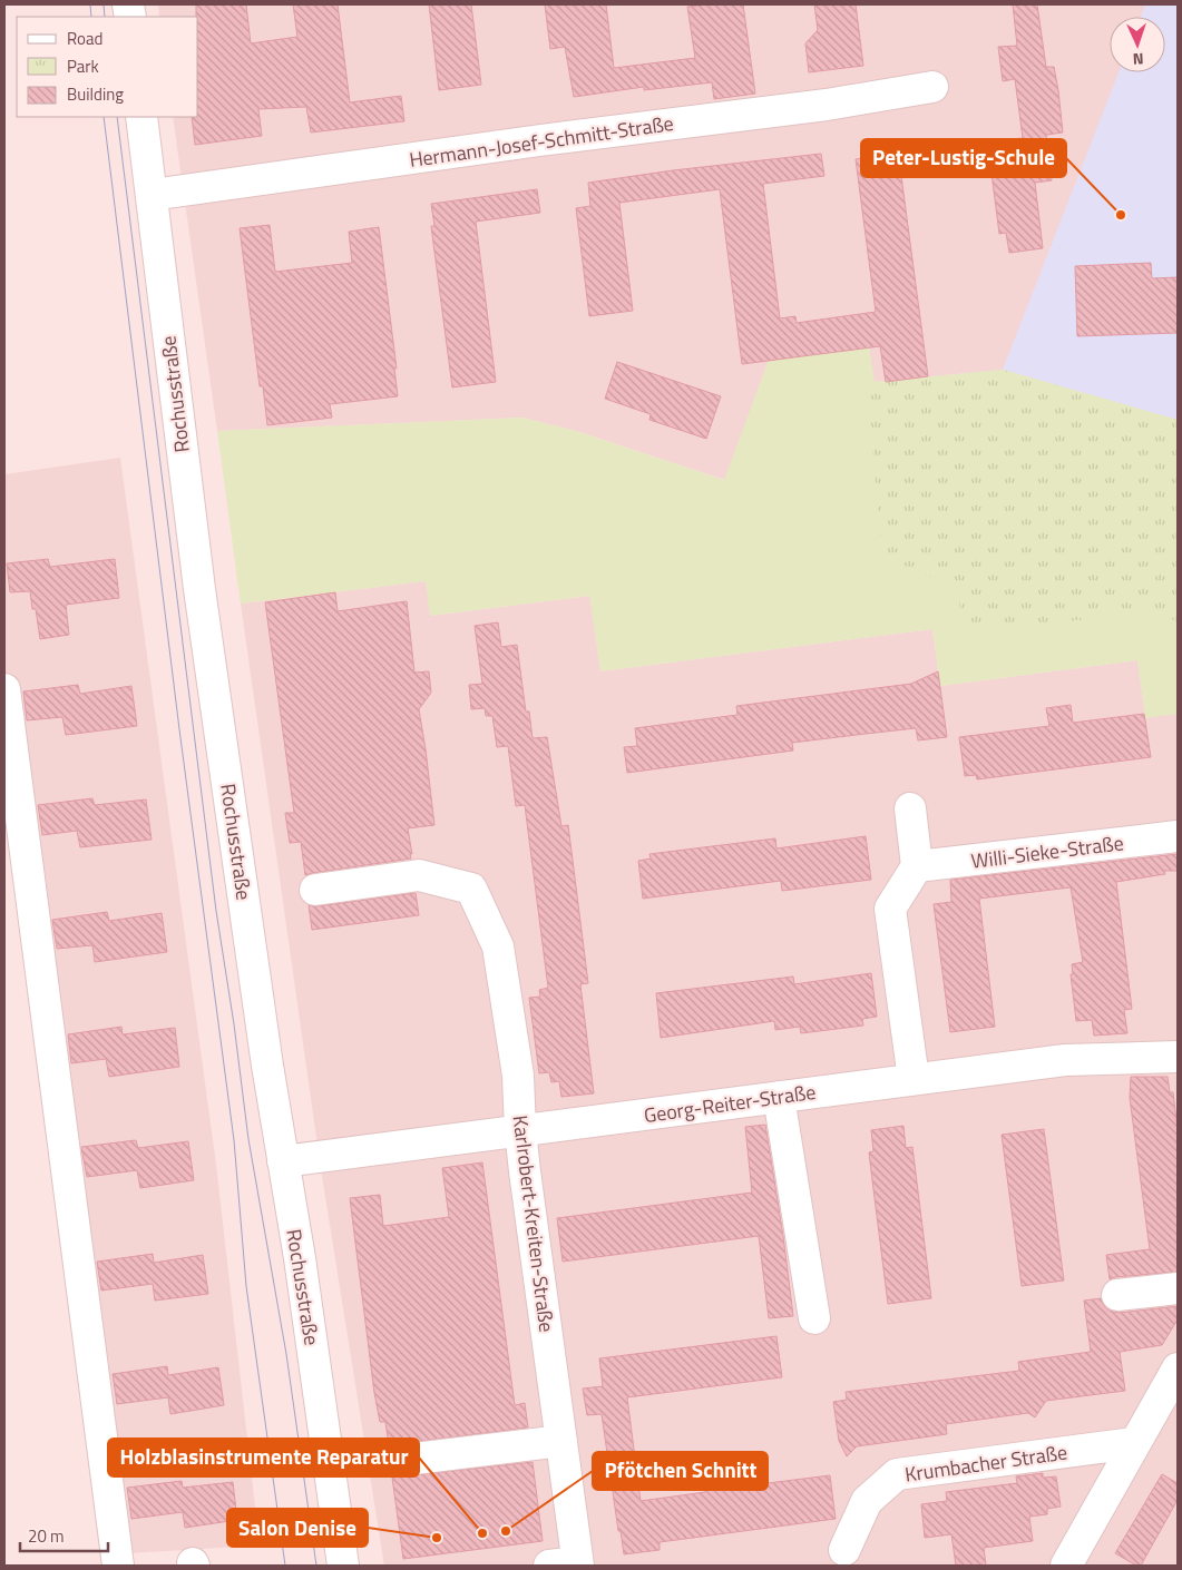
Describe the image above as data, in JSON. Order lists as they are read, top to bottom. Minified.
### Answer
{"streets":{"street":["Hermann-Josef-Schmitt-Straße","Rochusstraße","Willi-Sieke-Straße","Georg-Reiter-Straße","Karlrobert-Kreiten-Straße","Krumbacher Straße"]},"crossings":[["Hermann-Josef-Schmitt-Straße","Rochusstraße"],["Rochusstraße","Georg-Reiter-Straße"],["Georg-Reiter-Straße","Karlrobert-Kreiten-Straße"]],"places":["Peter-Lustig-Schule","Pfötchen Schnitt","Holzblasinstrumente Reparatur","Salon Denise"],"legend":["Road","Park","Building"],"scale_bar":"20 m","north":"bottom"}
